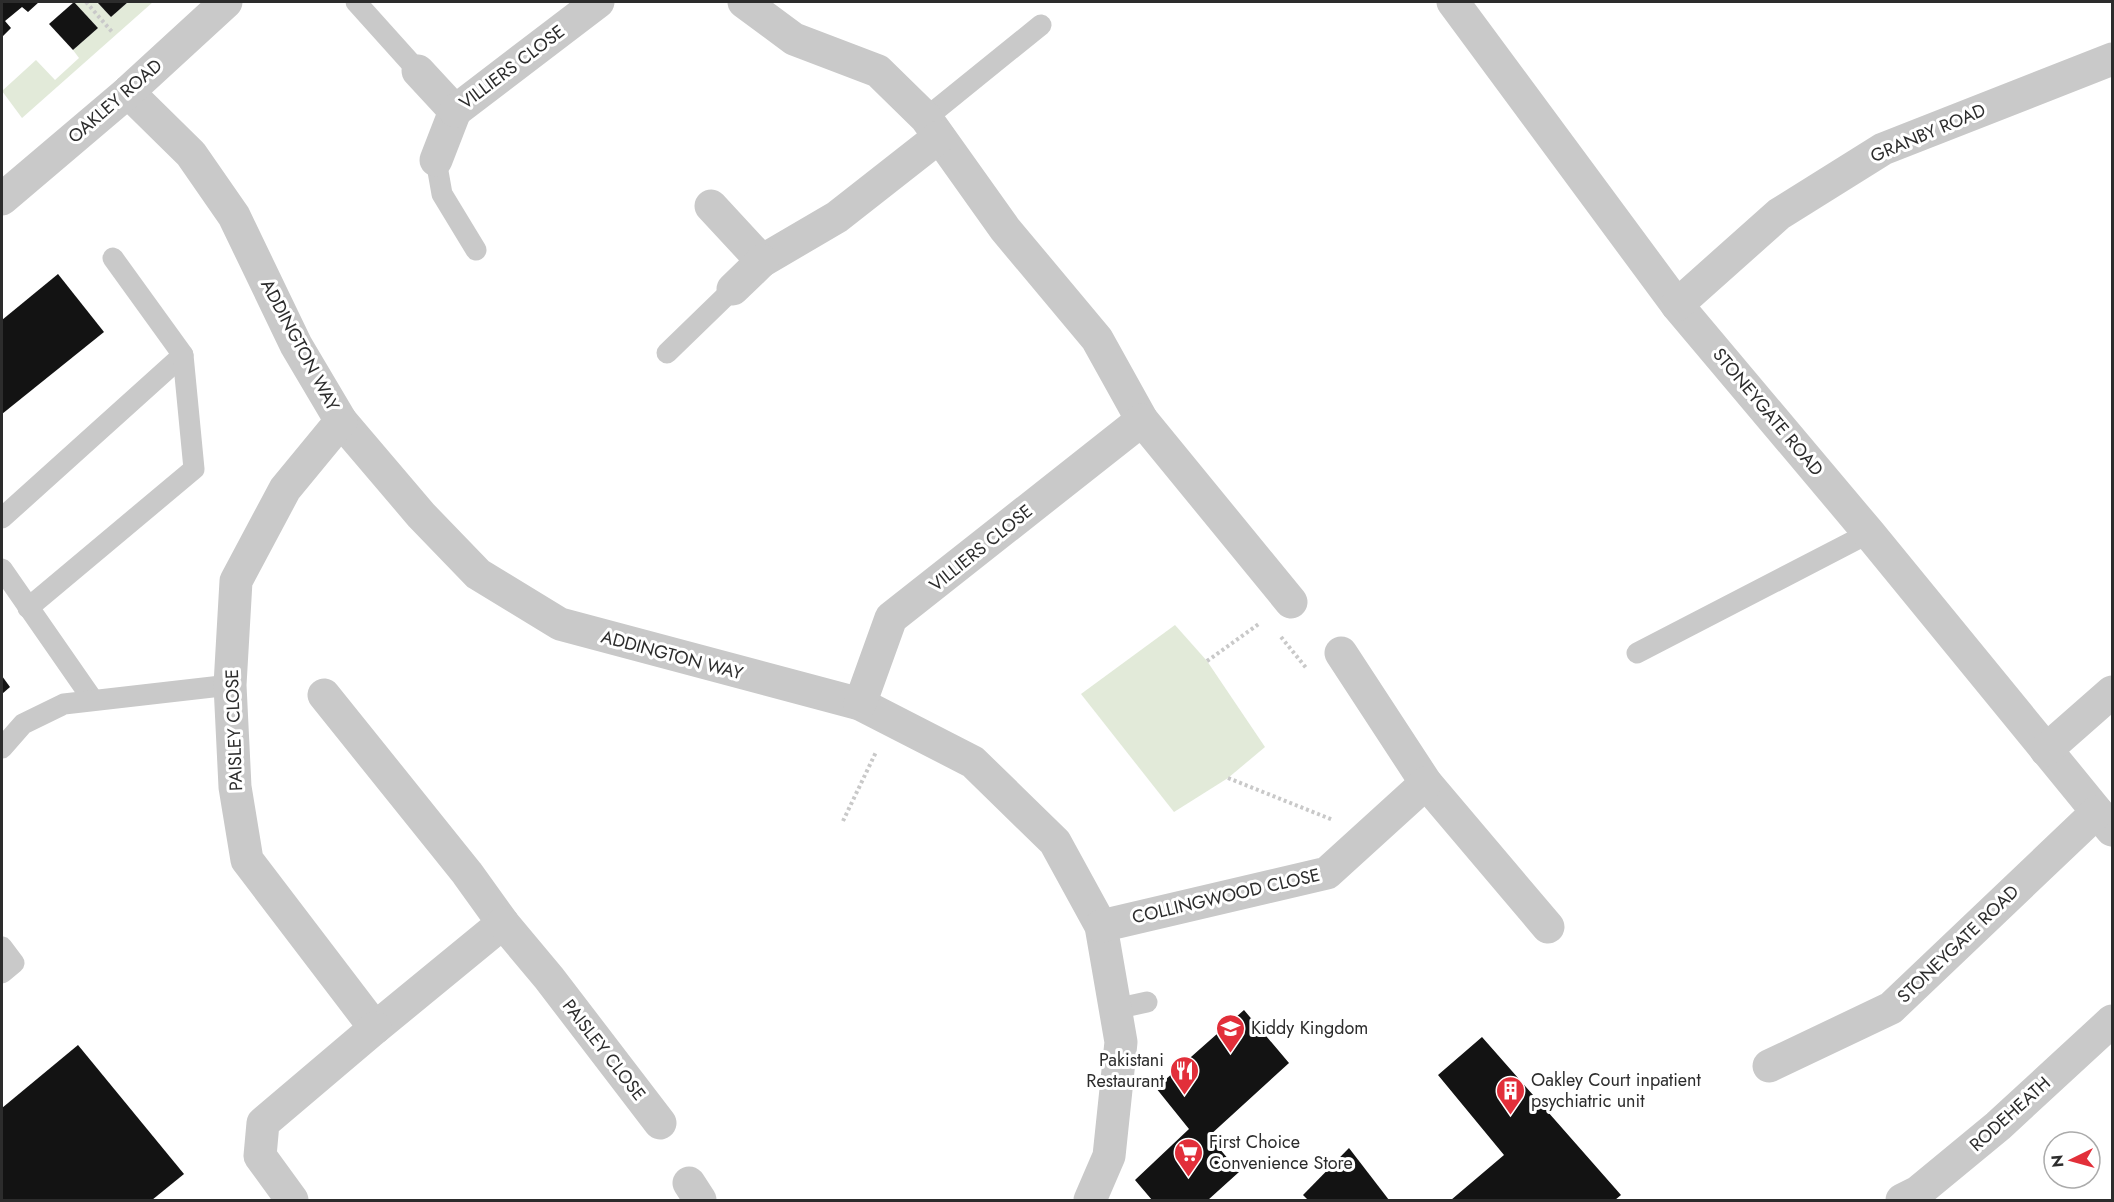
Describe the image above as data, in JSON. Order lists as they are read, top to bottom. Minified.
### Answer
{"streets":{"street":["VILLIERS CLOSE","OAKLEY ROAD","GRANBY ROAD","ADDINGTON WAY","STONEYGATE ROAD","PAISLEY CLOSE","COLLINGWOOD CLOSE","RODEHEATH"]},"crossings":[["VILLIERS CLOSE","ADDINGTON WAY"],["OAKLEY ROAD","ADDINGTON WAY"],["GRANBY ROAD","STONEYGATE ROAD"],["ADDINGTON WAY","PAISLEY CLOSE"],["ADDINGTON WAY","COLLINGWOOD CLOSE"]],"places":{"school or university":["Kiddy Kingdom"],"restaurant":["Pakistani Restaurant"],"building":["Oakley Court inpatient psychiatric unit"],"supermarket":["First Choice Convenience Store"]},"north":"left"}
